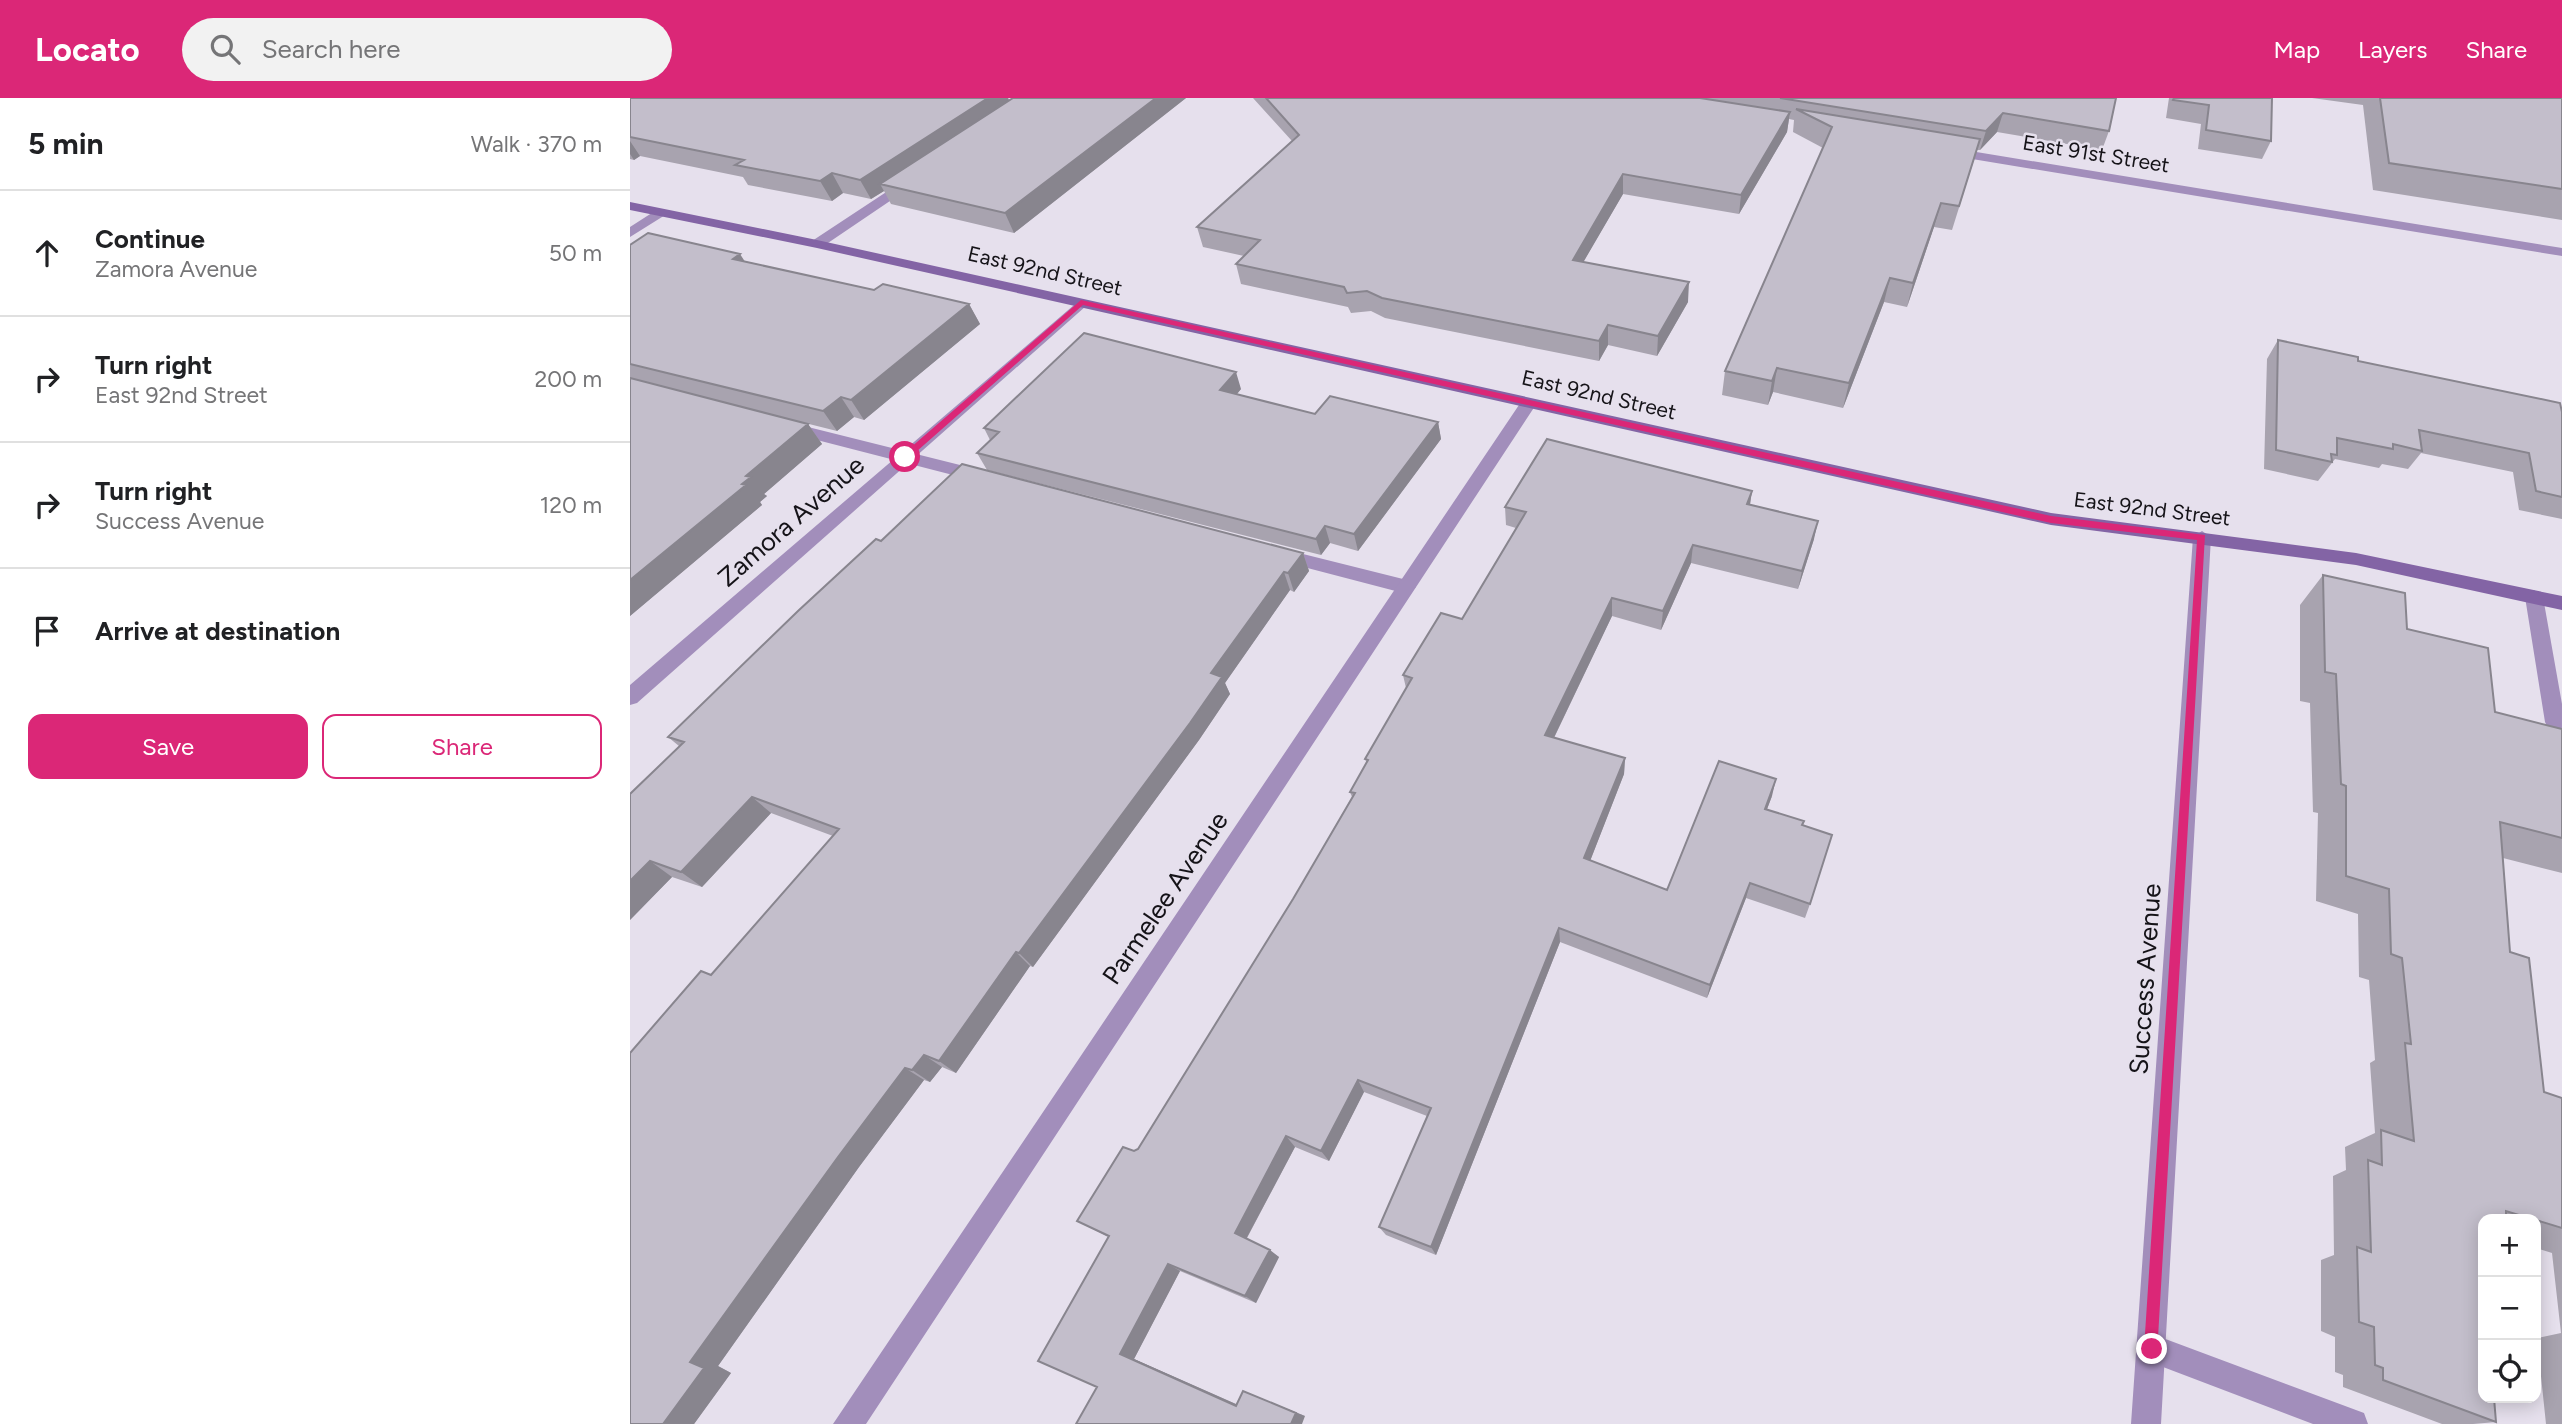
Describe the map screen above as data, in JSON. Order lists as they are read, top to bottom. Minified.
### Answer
{"streets":{"street":["East 91st Street","East 92nd Street","Zamora Avenue","Parmelee Avenue","Success Avenue"]},"crossings":[["East 92nd Street","Zamora Avenue"],["East 92nd Street","Parmelee Avenue"],["East 92nd Street","Success Avenue"]],"page":{"header":"Locato","search":"Search here","nav":["Map","Layers","Share"],"heading":["5 min","Walk · 370 m"],"list":[["Continue","Zamora Avenue","50 m"],["Turn right","East 92nd Street","200 m"],["Turn right","Success Avenue","120 m"],"Arrive at destination"],"buttons":["Save","Share"],"map_buttons":["+","−"]}}
